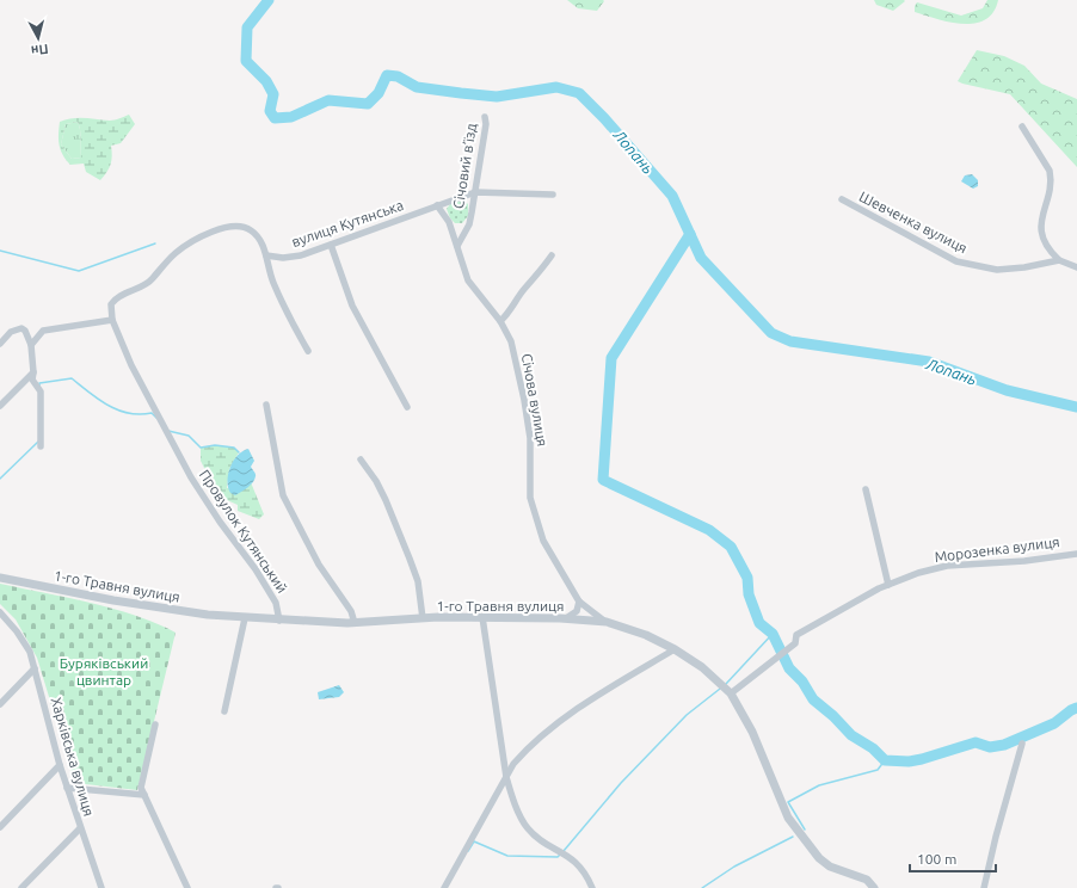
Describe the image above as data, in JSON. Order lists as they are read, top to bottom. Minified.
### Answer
{"streets":{"street":["Січовий в’їзд","Шевченка вулиця","вулиця Кутянська","Січова вулиця","Провулок Кутянський","Морозенка вулиця","1-го Травня вулиця","Харківська вулиця"]},"crossings":[["Січовий в’їзд","вулиця Кутянська"],["Січовий в’їзд","Січова вулиця"],["вулиця Кутянська","Січова вулиця"],["Січова вулиця","1-го Травня вулиця"],["Провулок Кутянський","1-го Травня вулиця"],["Морозенка вулиця","1-го Травня вулиця"]],"water":["Лопань"],"parks":["Буряківський цвинтар"],"scale_bar":"100 m","north":"bottom"}
